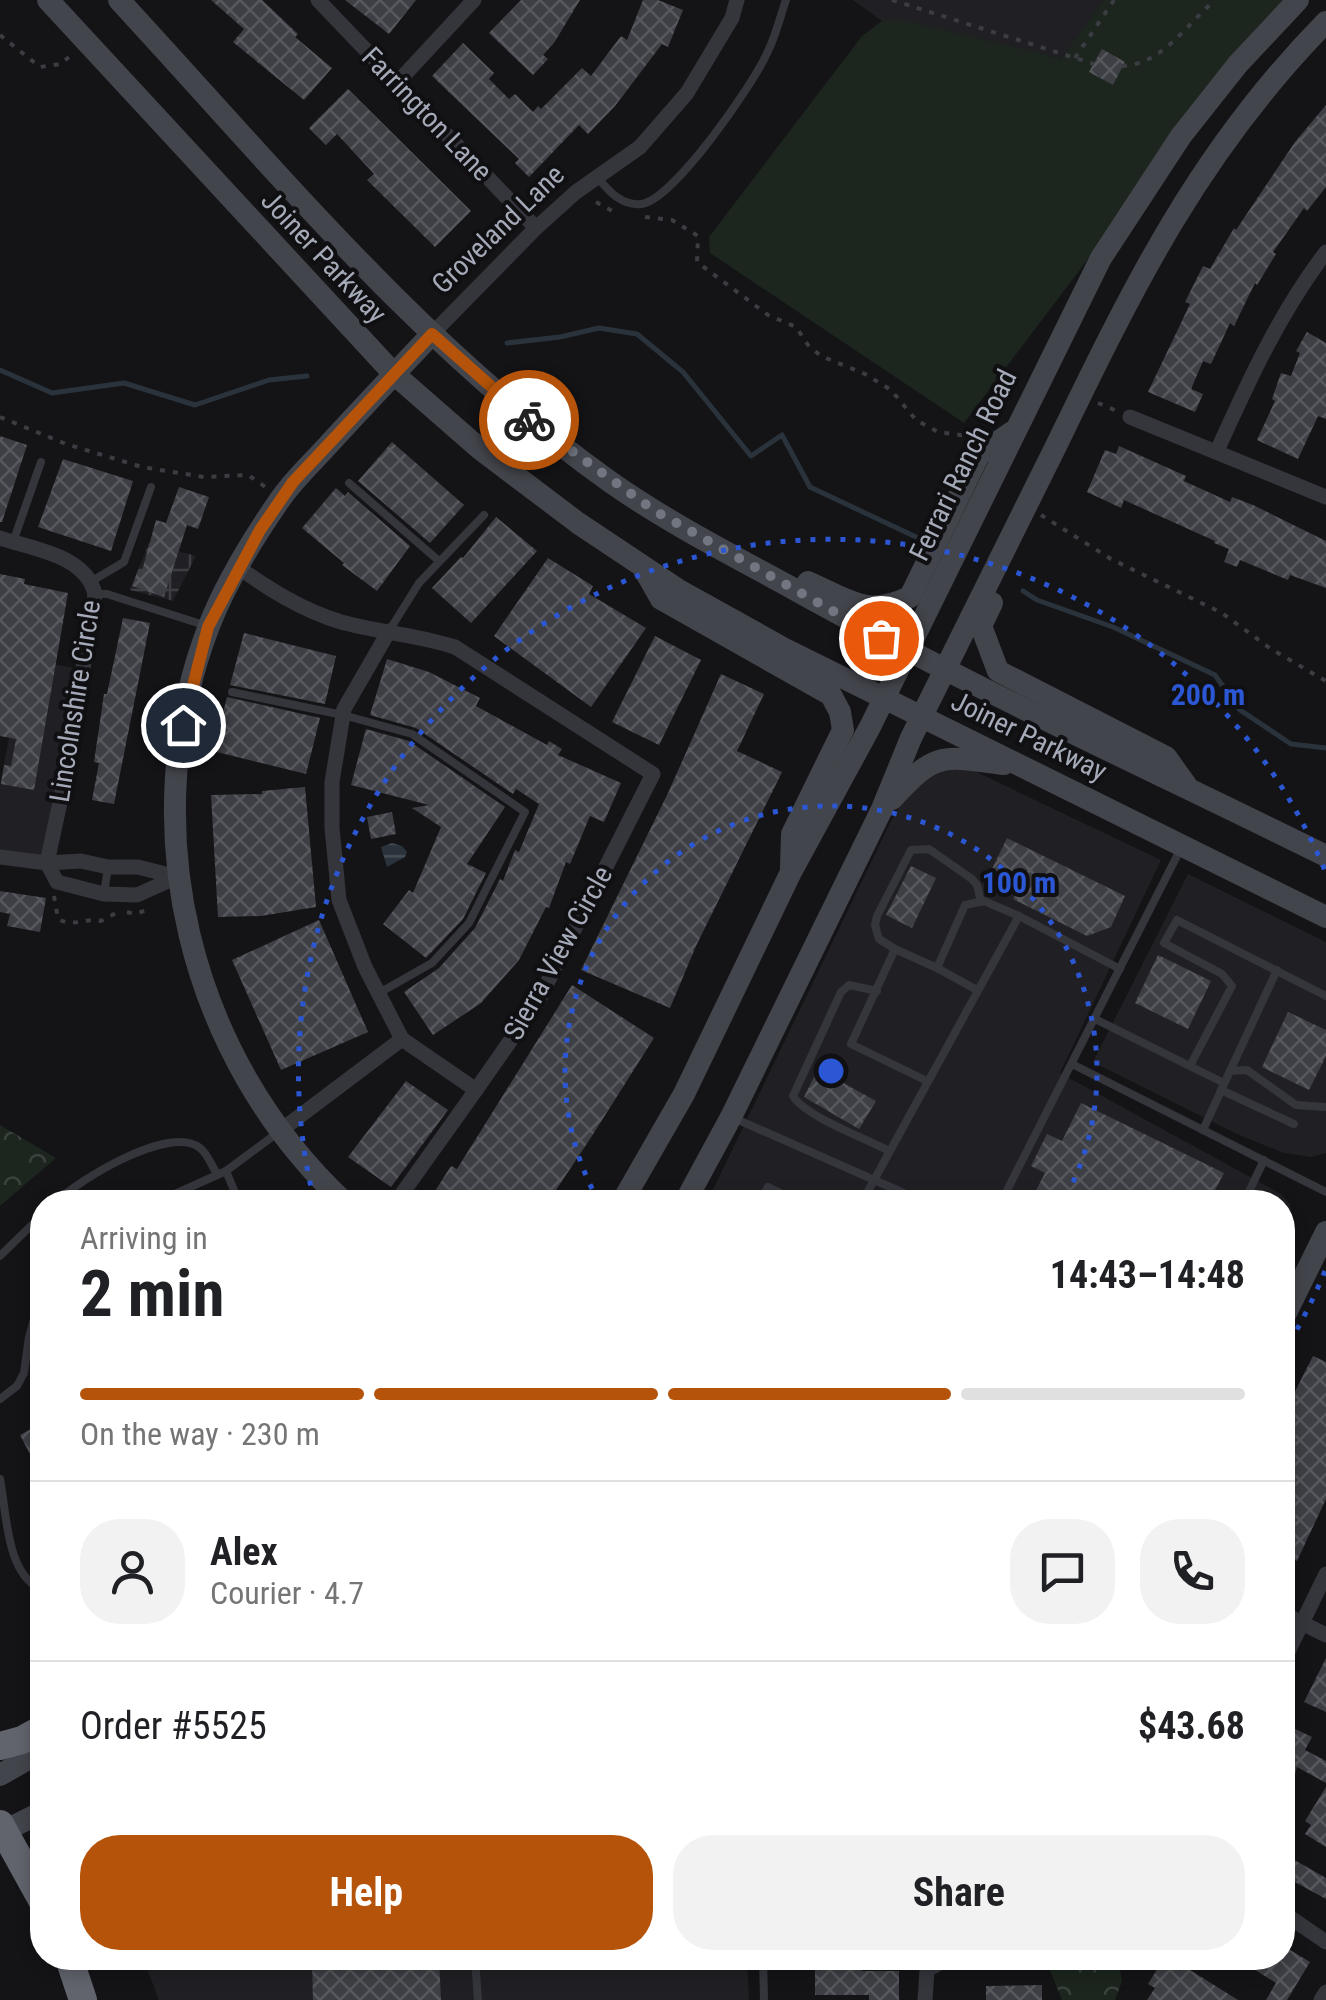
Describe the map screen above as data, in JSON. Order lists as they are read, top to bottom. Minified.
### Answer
{"streets":{"main road":["Groveland Lane","Joiner Parkway","Ferrari Ranch Road"],"street":["Farrington Lane","Lincolnshire Circle","Sierra View Circle"]},"crossings":[["Farrington Lane","Groveland Lane"],["Groveland Lane","Joiner Parkway"],["Joiner Parkway","Ferrari Ranch Road"]],"page":{"heading":["2 min","Arriving in","14:43–14:48"],"panel":["Alex","Courier · 4.7","Order #5525","$43.68"],"bar":"On the way · 230 m","buttons":["Help","Share"]},"rings":["200 m","100 m"]}
